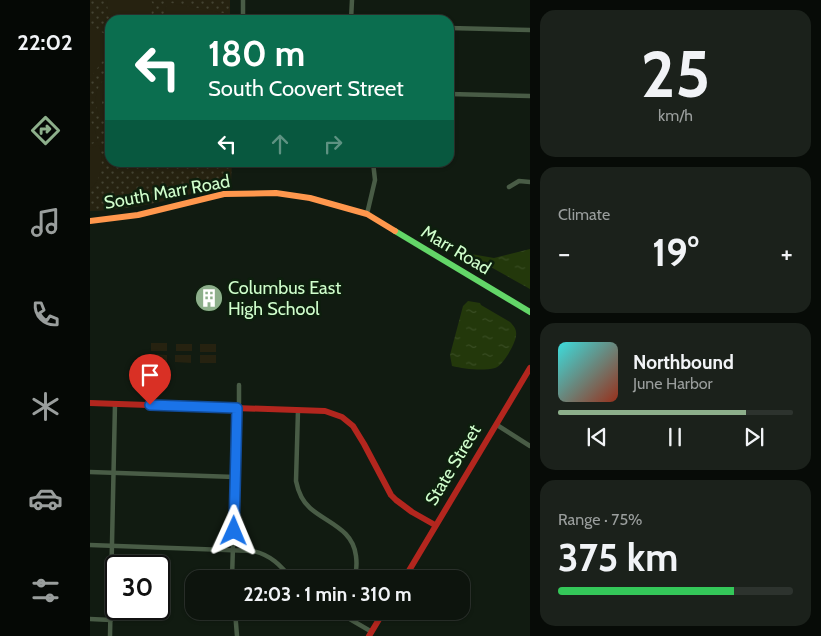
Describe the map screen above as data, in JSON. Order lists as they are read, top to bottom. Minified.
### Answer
{"streets":{"main road":["South Marr Road","Marr Road","State Street"]},"crossings":[["South Marr Road","Marr Road"]],"places":{"building":["Columbus East High School"]},"page":{"tabs":"22:02","tile":[["25","km/h"],"Climate",["Range · 75%","375 km"]],"turn":["180 m","South Coovert Street"],"heat":["−","19°","+"],"song":["Northbound","June Harbor"],"limit":"30","trip":"22:03 · 1 min · 310 m"}}
